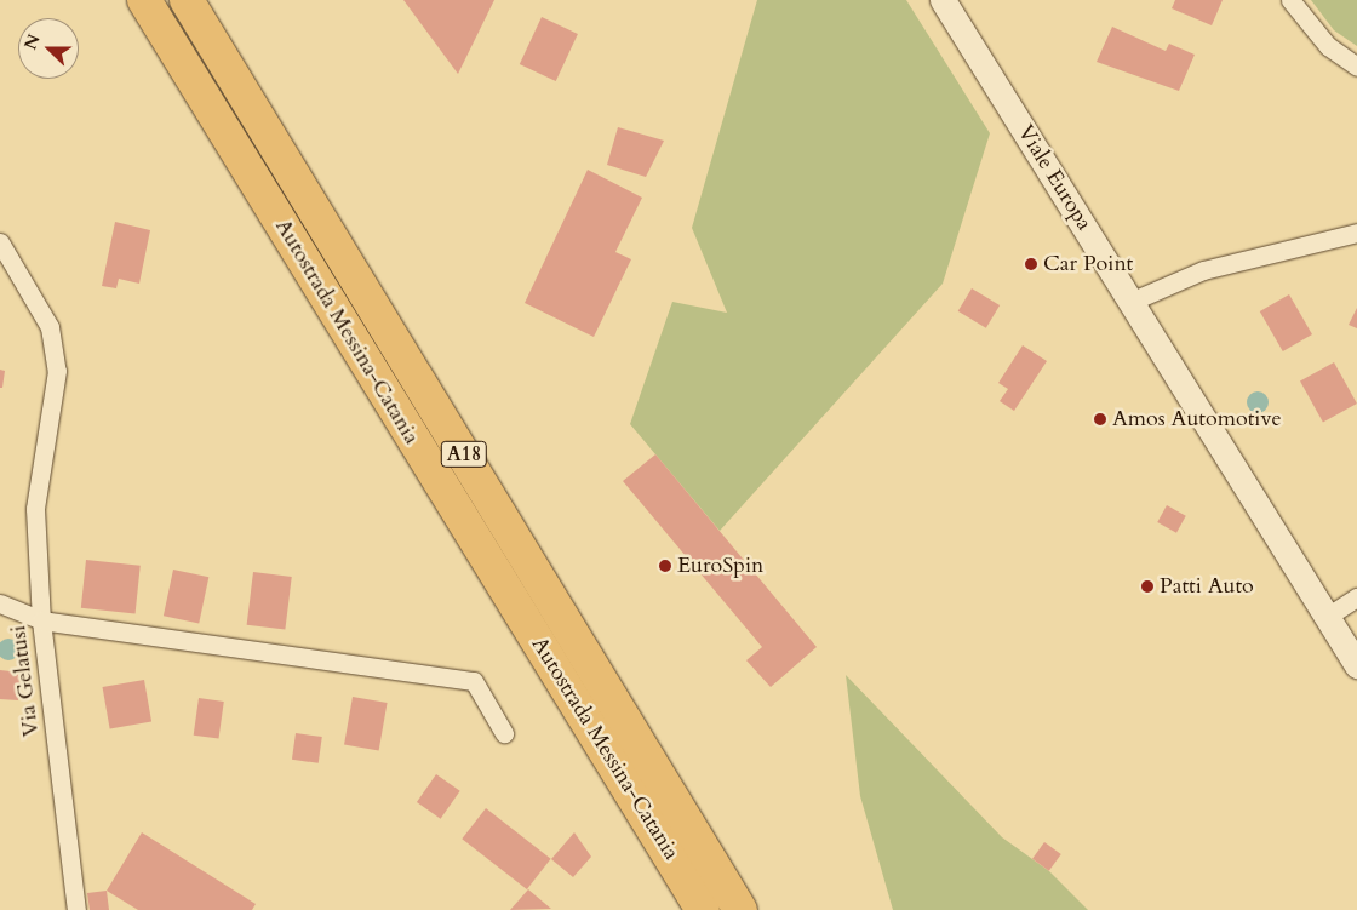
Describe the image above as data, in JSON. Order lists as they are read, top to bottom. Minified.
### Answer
{"streets":{"highway":["Autostrada Messina-Catania","A18"],"main road":["Viale Europa"],"street":["Via Gelatusi"]},"places":["Car Point","Amos Automotive","EuroSpin","Patti Auto"],"north":"left"}
